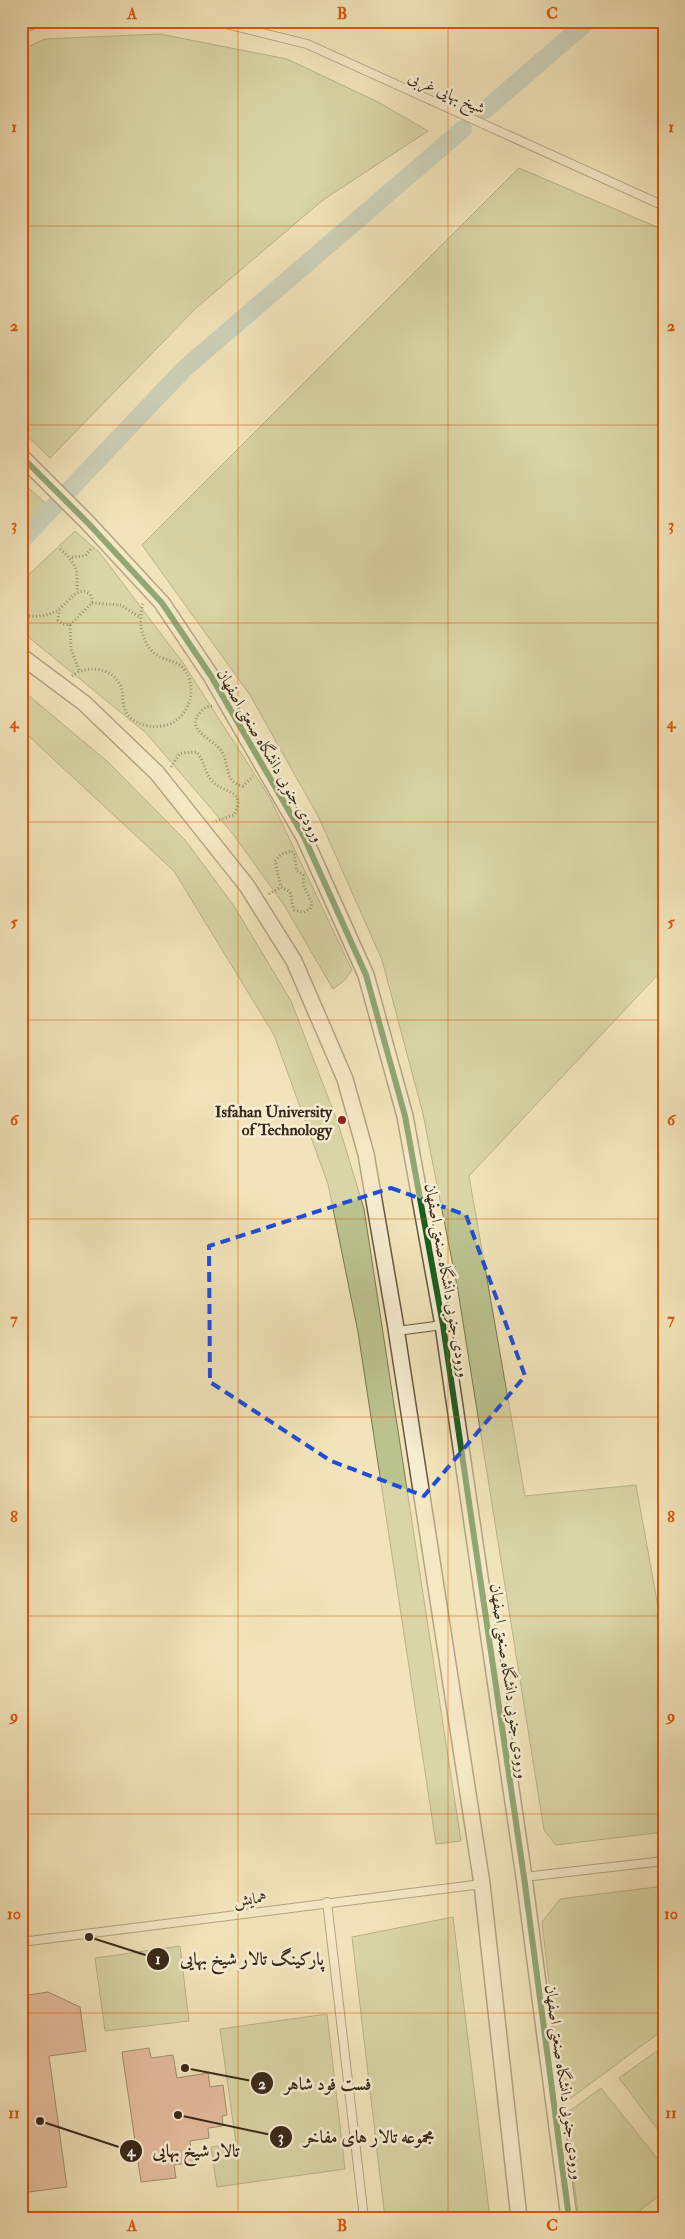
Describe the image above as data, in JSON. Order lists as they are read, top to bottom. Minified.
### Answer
{"streets":{"street":["ورودی جنوبی دانشگاه صنعتی اصفهان"],"lane":["شیخ بهایی غربی","همایش"]},"places":["Isfahan University of Technology","پارکینگ تالار شیخ بهایی","فست فود شاهر","مجموعه تالار های مفاخر","تالار شیخ بهایی"],"grid":{"columns":["A","B","C"],"rows":["1","2","3","4","5","6","7","8","9","10","11"]}}
